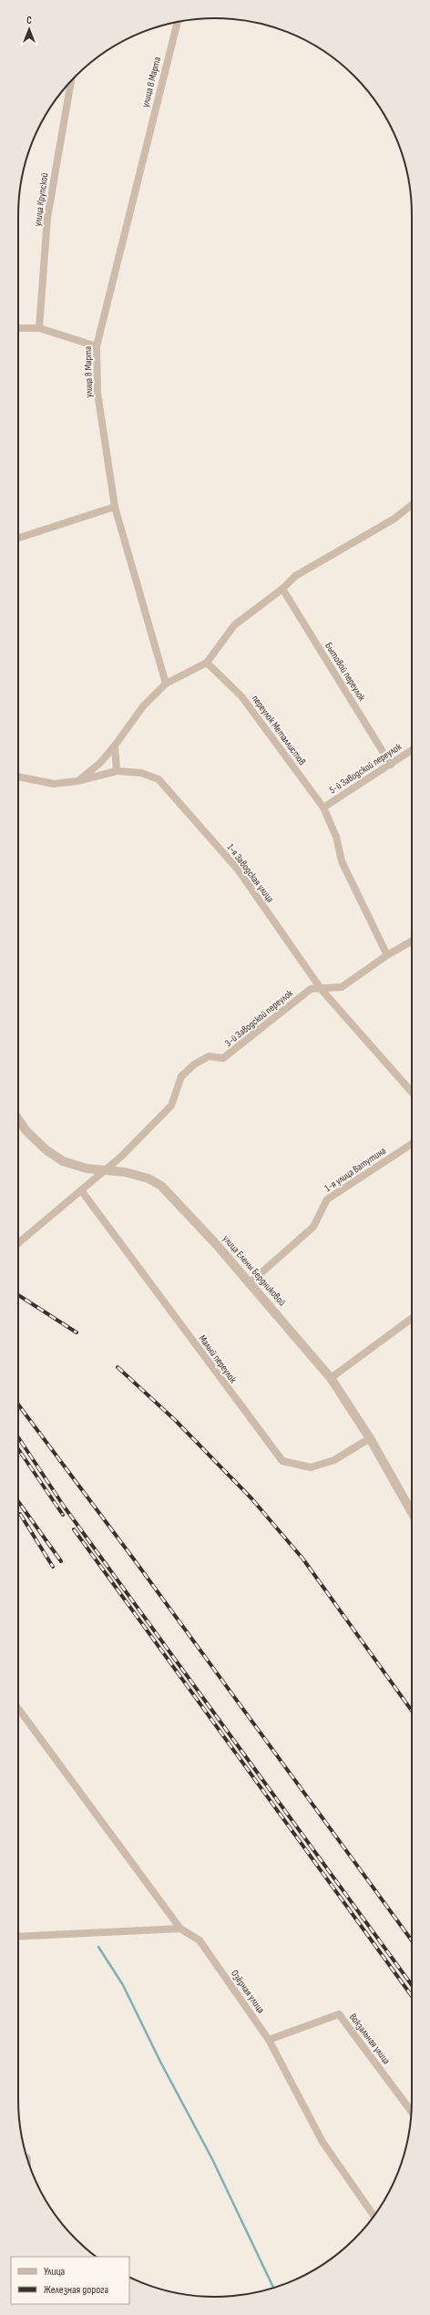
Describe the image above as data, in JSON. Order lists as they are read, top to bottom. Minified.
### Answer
{"streets":{"street":["улица 8 Марта","улица Крупской","Бытовой переулок","переулок Металлистов","5-й Заводской переулок","1-я Заводская улица","3-й Заводской переулок","1-я улица Ватутина","улица Елены Бердниковой","Малый переулок","Озёрная улица","Вокзальная улица"]},"crossings":[["Бытовой переулок","5-й Заводской переулок"],["переулок Металлистов","5-й Заводской переулок"],["переулок Металлистов","3-й Заводской переулок"],["1-я Заводская улица","3-й Заводской переулок"],["3-й Заводской переулок","улица Елены Бердниковой"],["3-й Заводской переулок","Малый переулок"],["1-я улица Ватутина","улица Елены Бердниковой"],["улица Елены Бердниковой","Малый переулок"],["Озёрная улица","Вокзальная улица"]],"legend":["Улица","Железная дорога"],"north":"top"}
